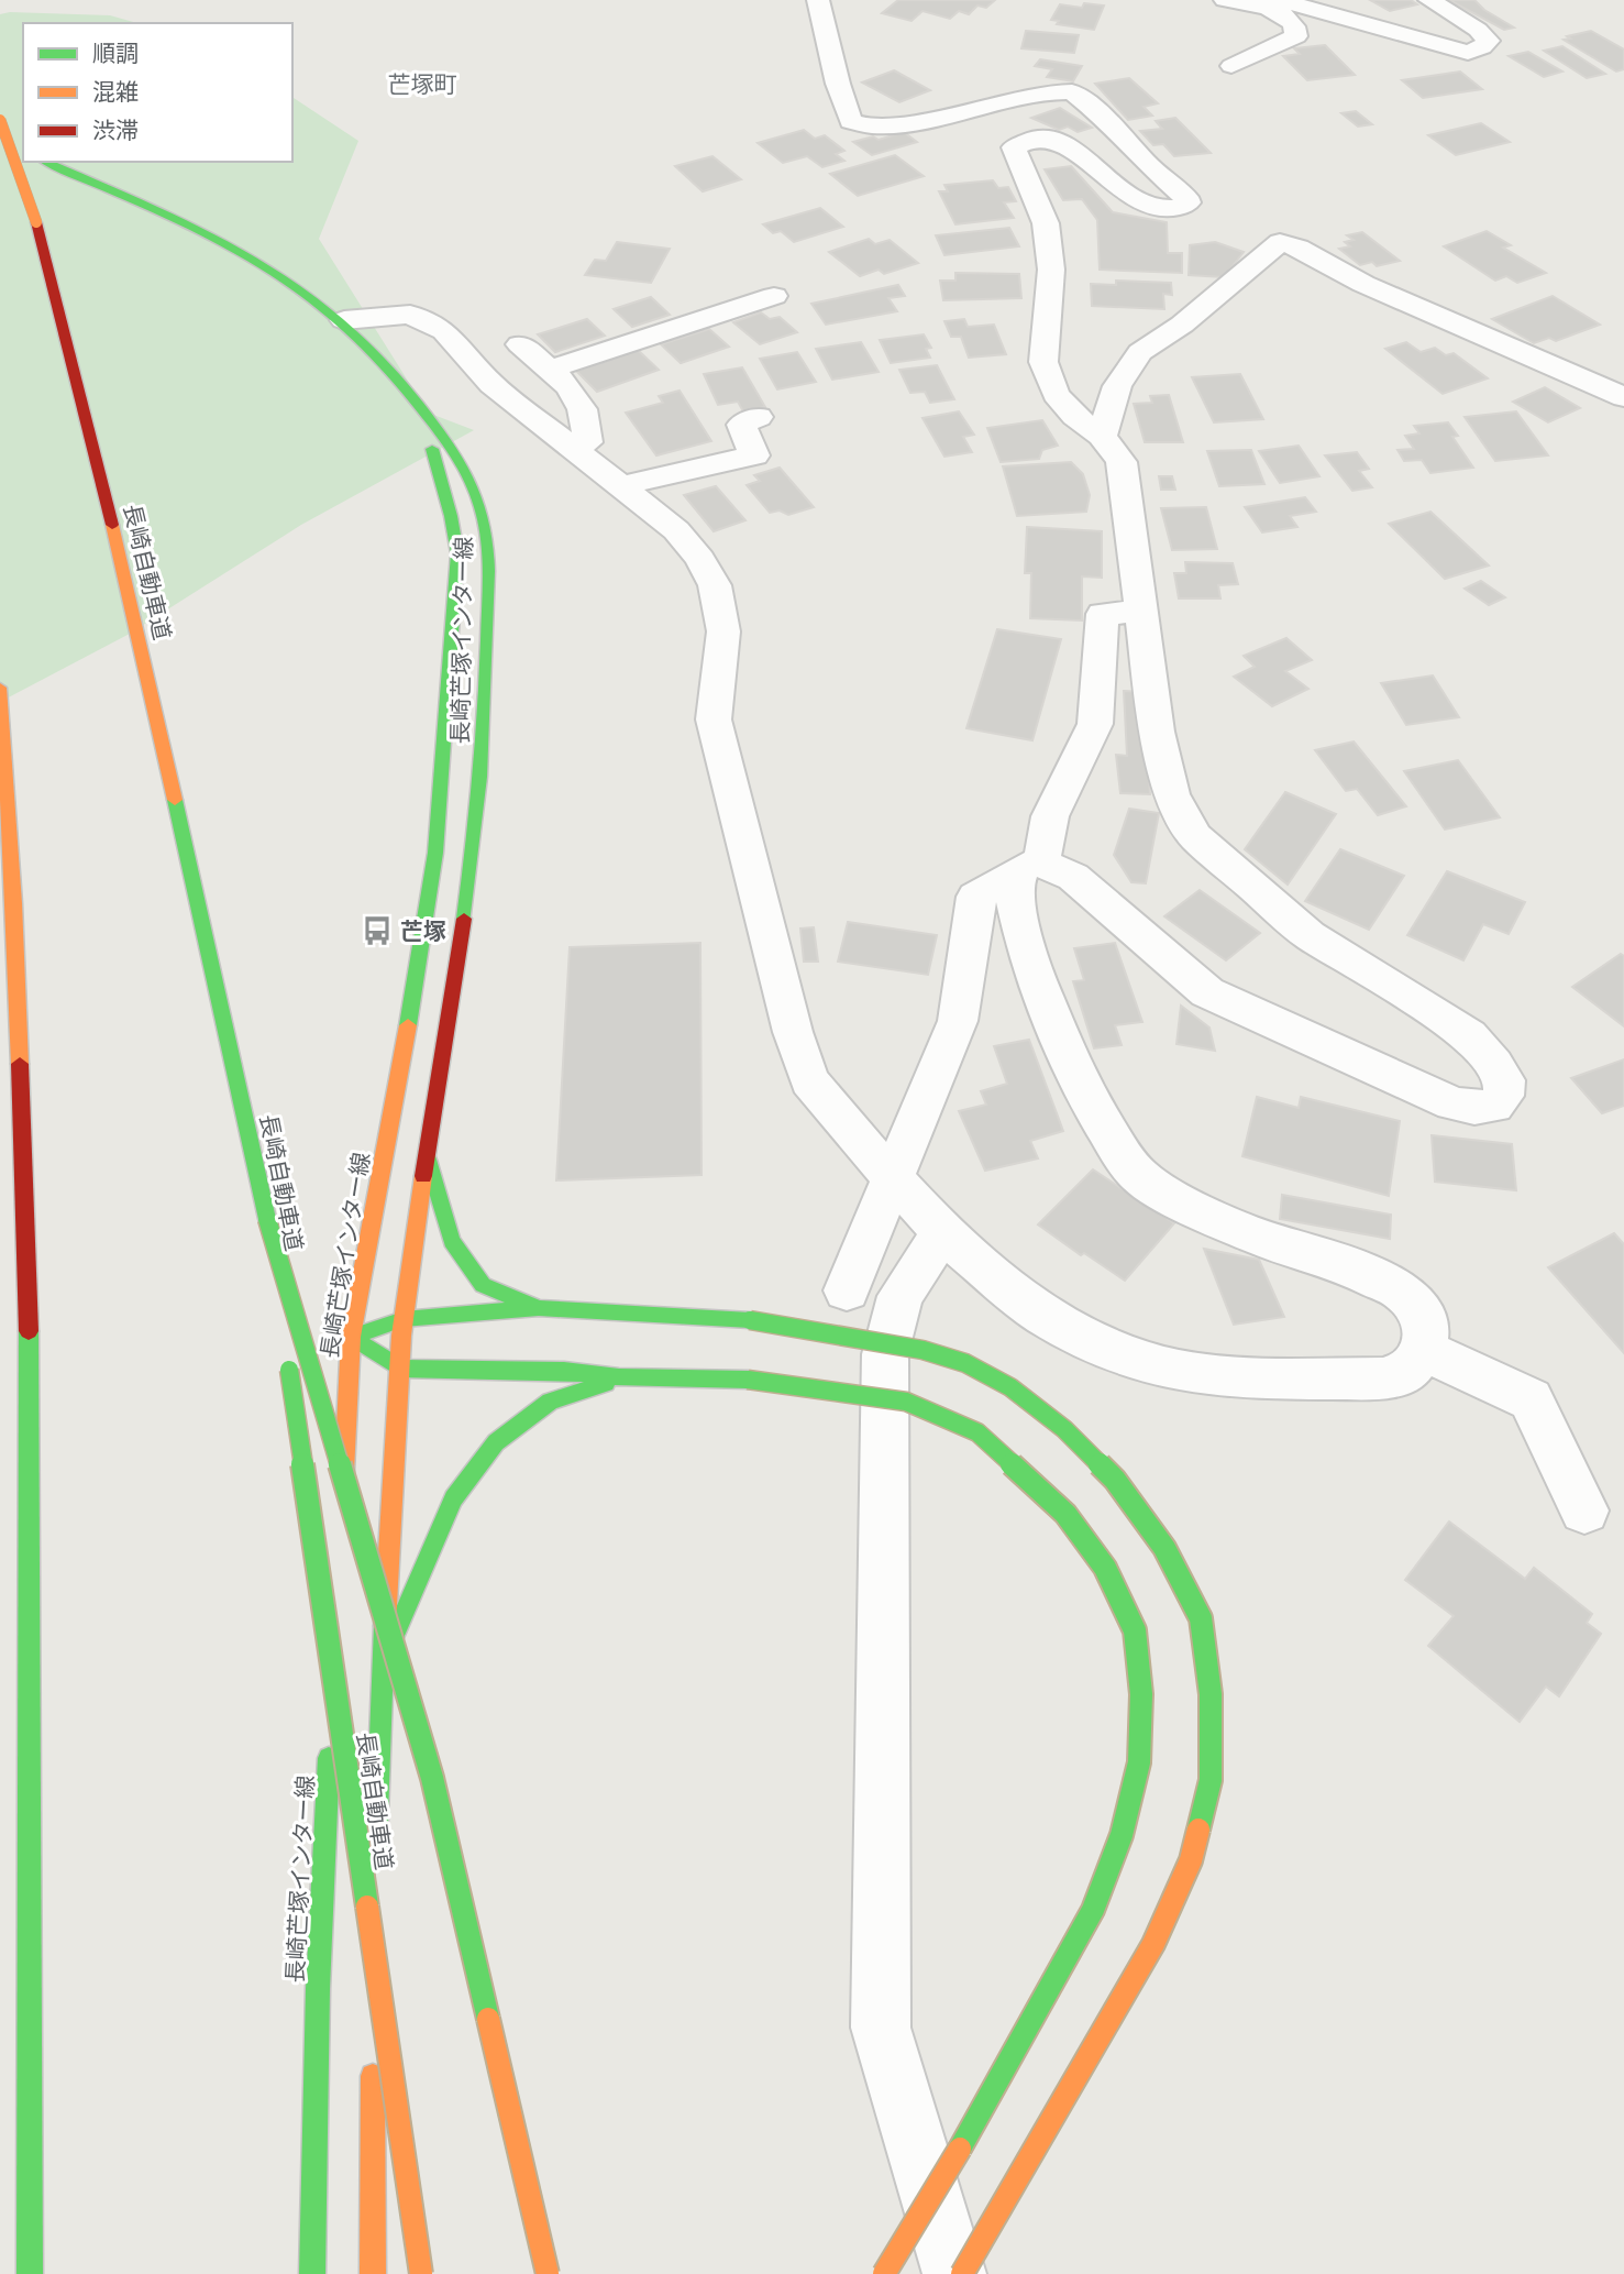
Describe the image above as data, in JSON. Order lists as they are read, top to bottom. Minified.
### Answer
{"streets":{"main road":["長崎自動車道","長崎芒塚インター線"]},"districts":["芒塚町"],"places":{"bus stop":["芒塚"]},"legend":["順調","混雑","渋滞"]}
